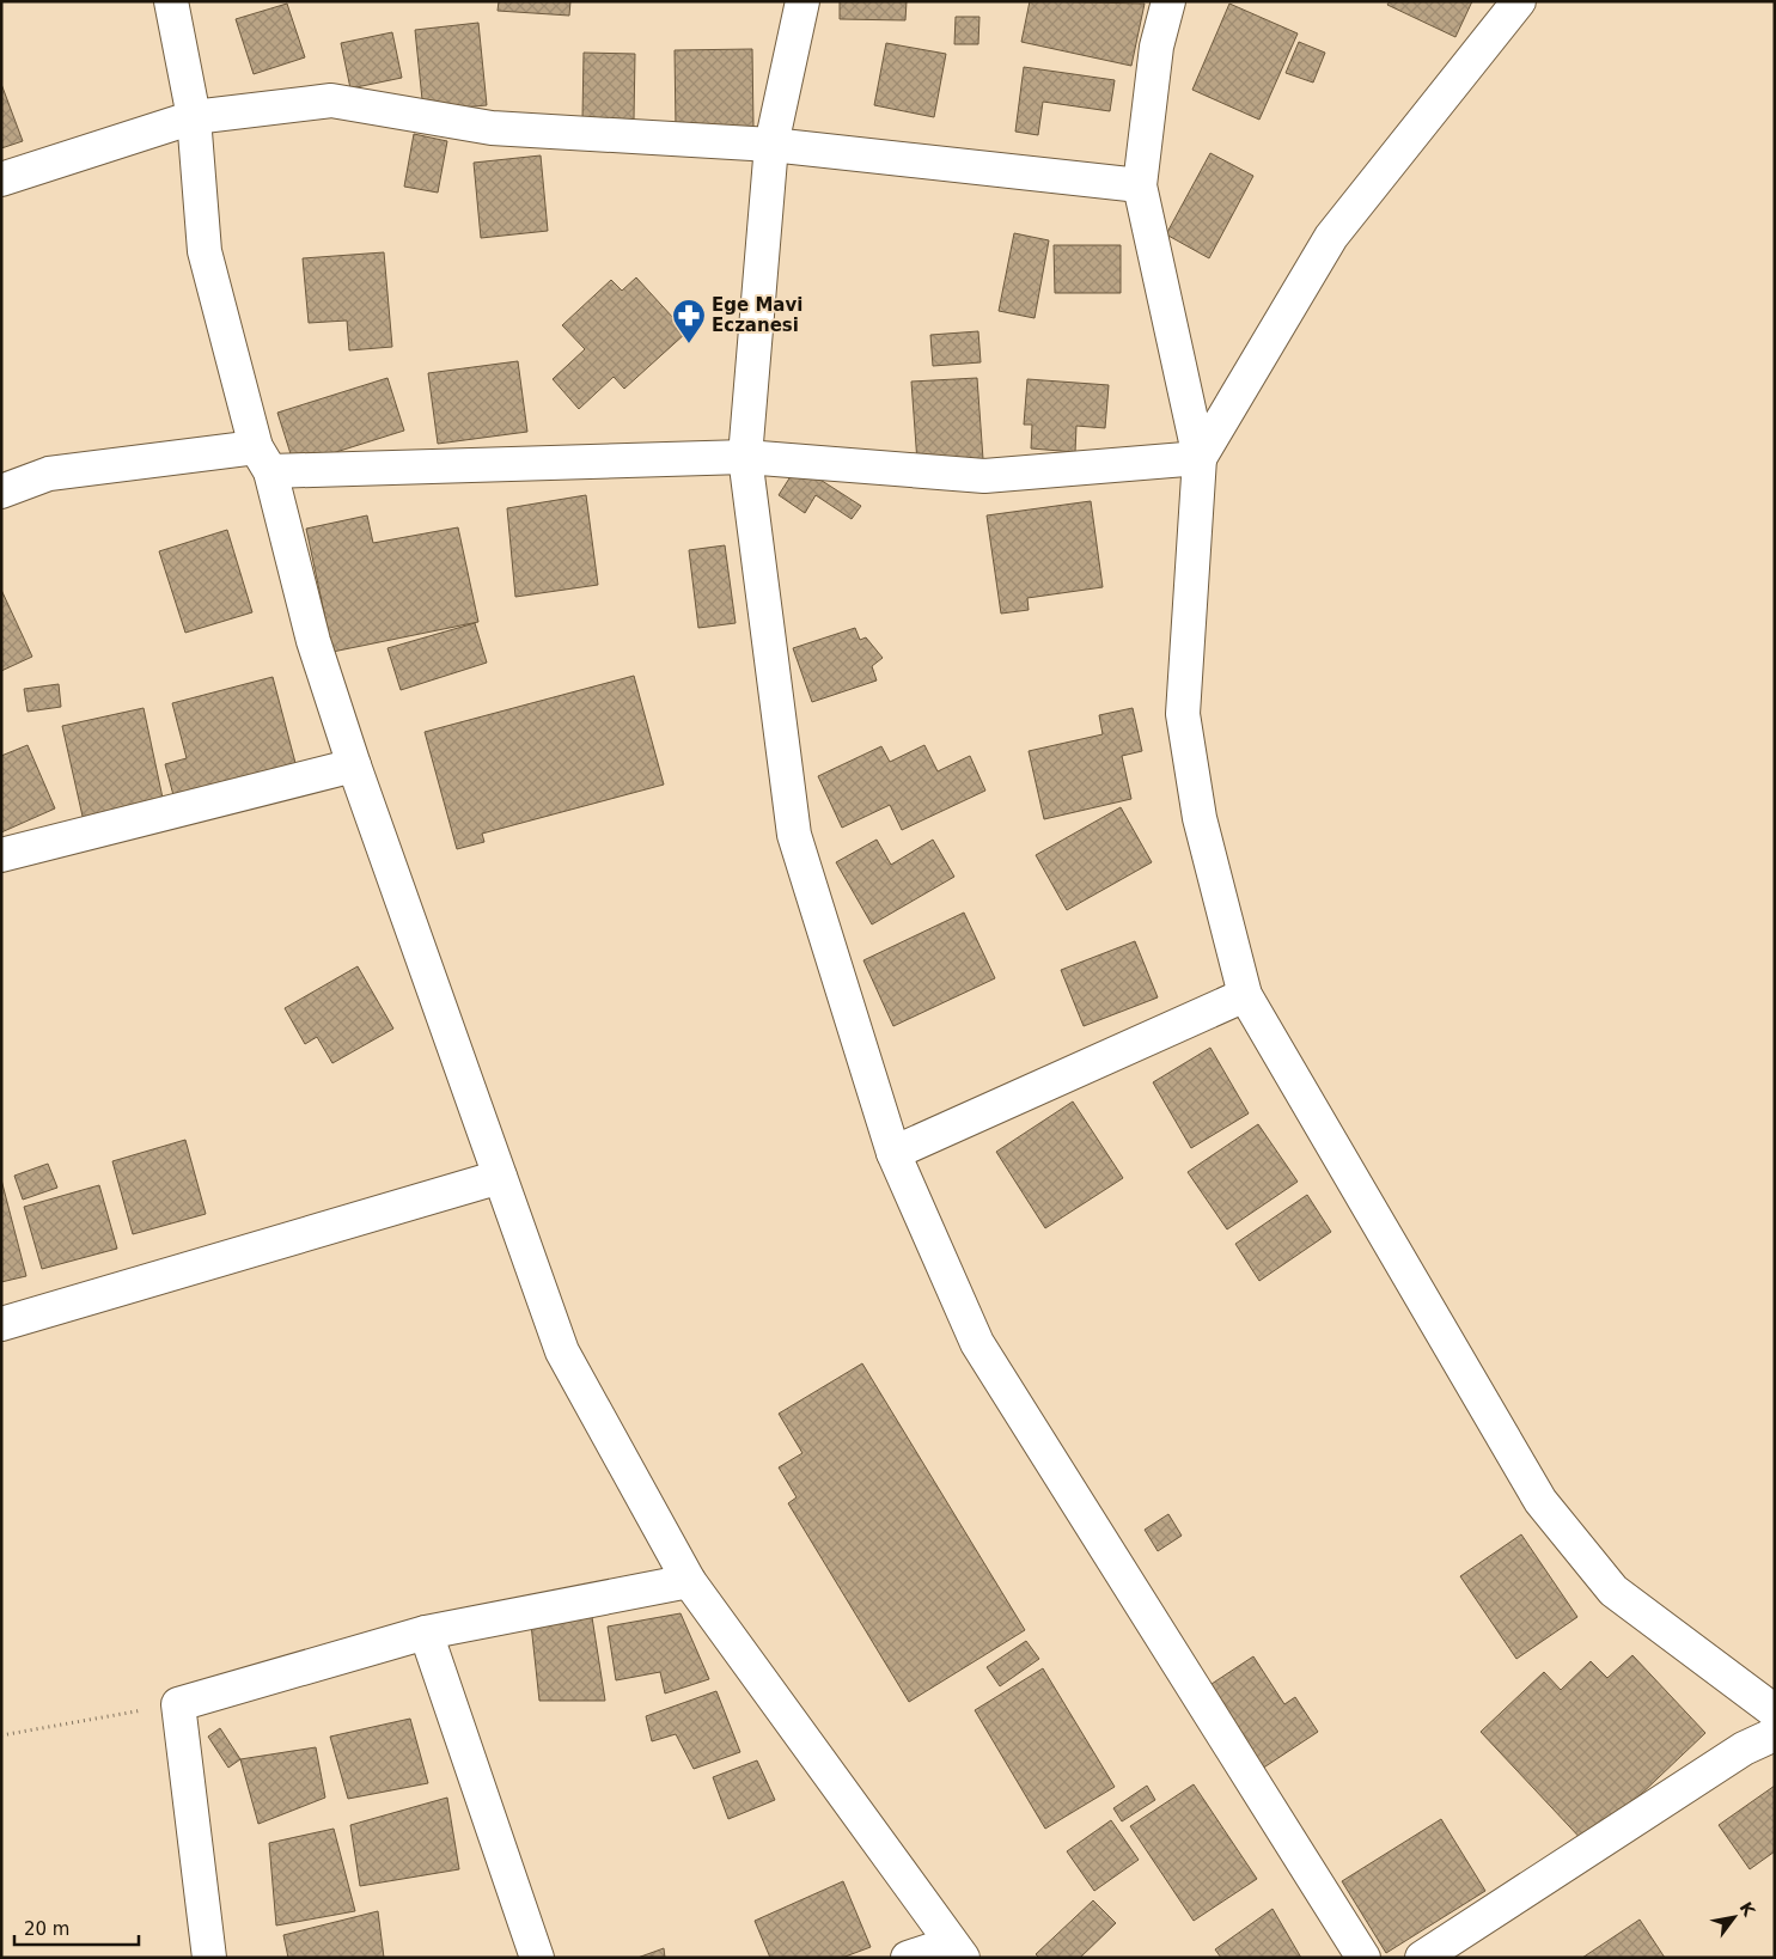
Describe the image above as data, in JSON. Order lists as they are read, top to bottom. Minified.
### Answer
{"places":{"pharmacy":["Ege Mavi Eczanesi"]},"scale_bar":"20 m","north":"top right"}
